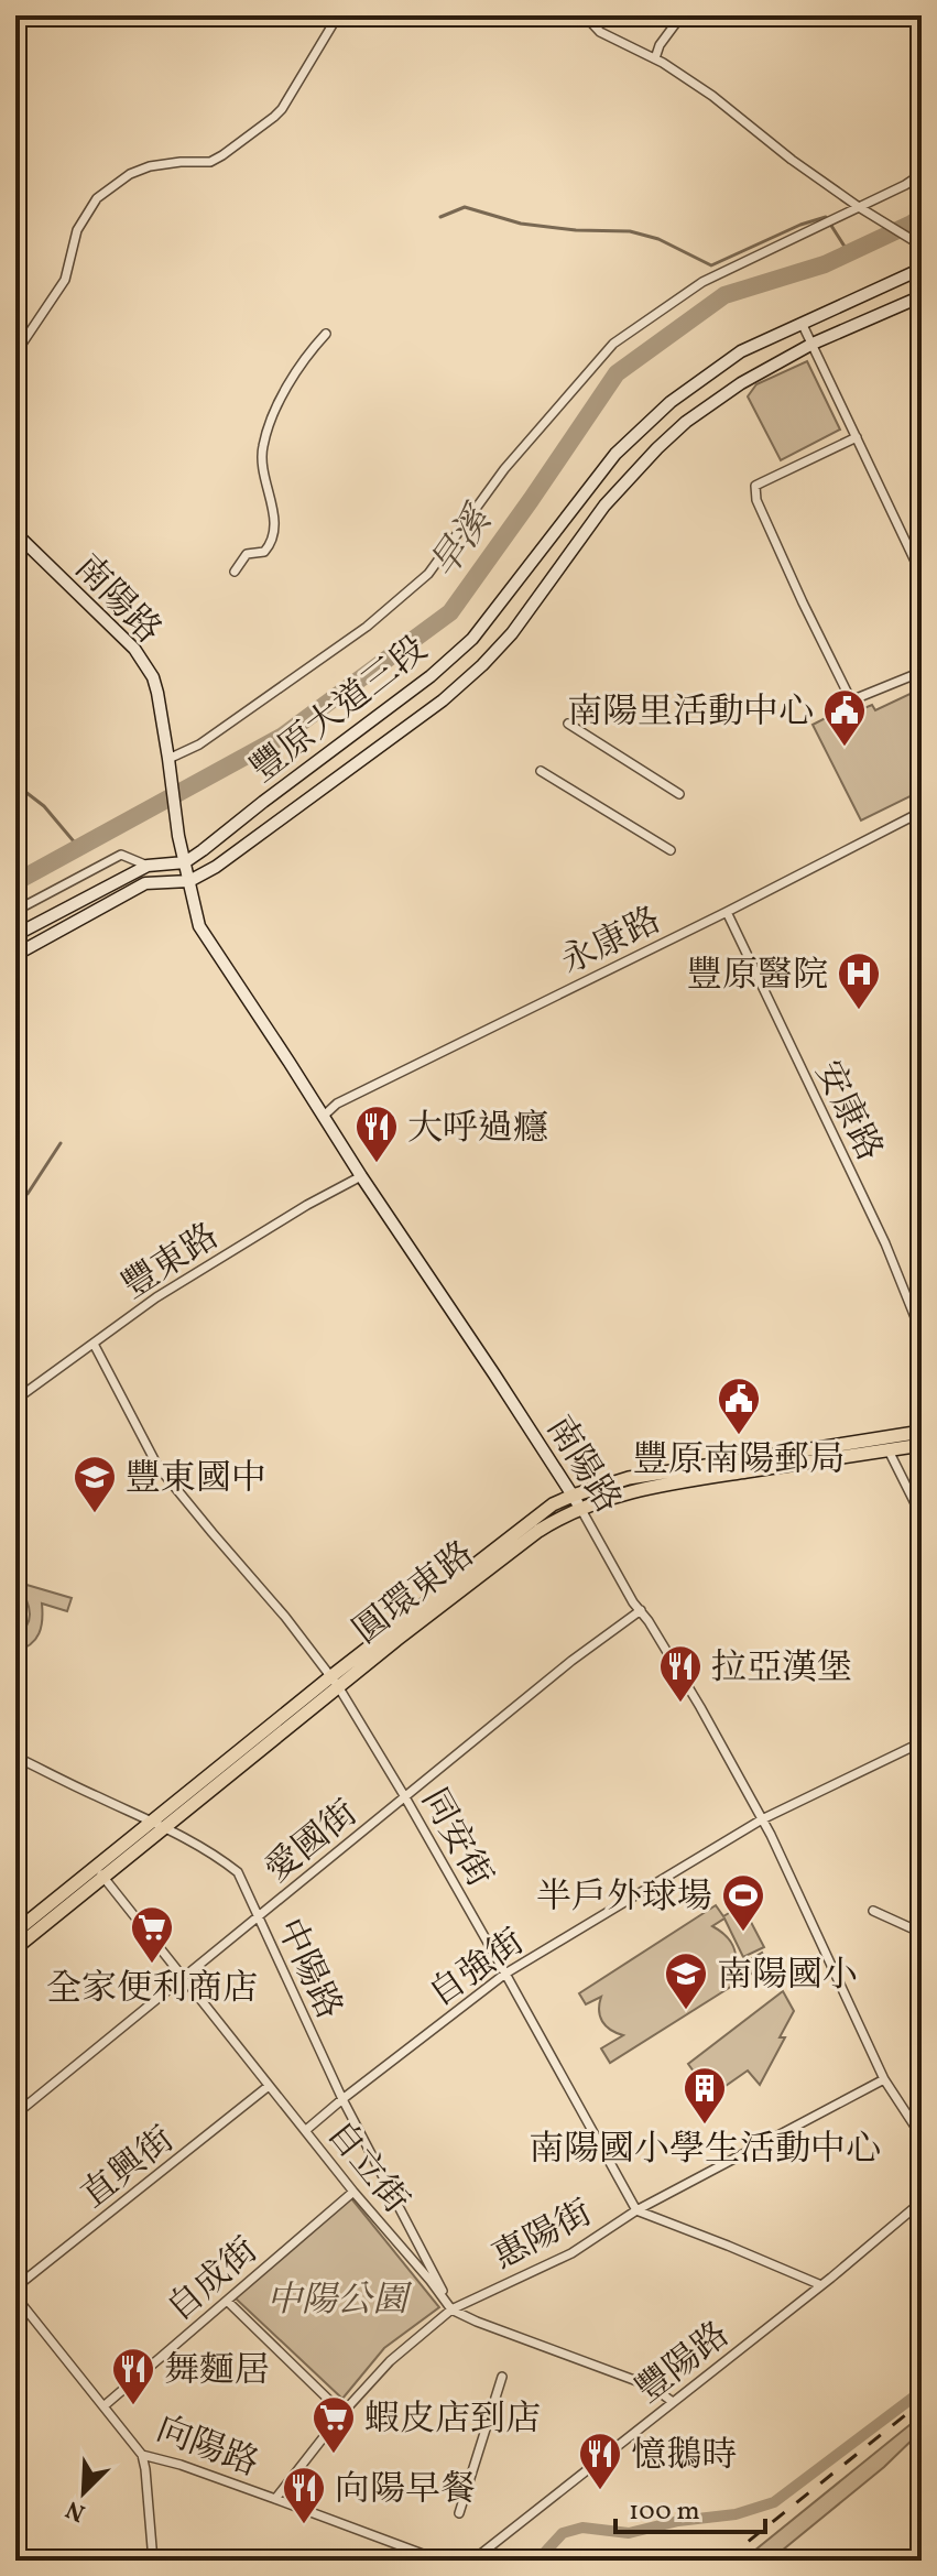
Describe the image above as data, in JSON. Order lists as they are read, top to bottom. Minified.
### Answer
{"streets":{"main road":["圓環東路"],"street":["南陽路","豐原大道三段","永康路","安康路","豐東路","同安街","愛國街","自強街","中陽路","直興街","自立街","惠陽街","自成街","豐陽路","向陽路"]},"crossings":[["南陽路","豐原大道三段"],["南陽路","永康路"],["南陽路","豐東路"],["南陽路","圓環東路"],["南陽路","愛國街"],["南陽路","自強街"],["南陽路","惠陽街"],["永康路","安康路"],["豐東路","同安街"],["圓環東路","同安街"],["圓環東路","中陽路"],["圓環東路","自立街"],["同安街","愛國街"],["同安街","自強街"],["同安街","惠陽街"],["愛國街","中陽路"],["愛國街","自立街"],["自強街","中陽路"],["自強街","自立街"],["中陽路","自立街"],["中陽路","惠陽街"],["直興街","自立街"],["自立街","惠陽街"],["自立街","自成街"],["自立街","豐陽路"],["惠陽街","向陽路"],["自成街","向陽路"]],"water":["旱溪"],"parks":["中陽公園"],"places":{"public building":["南陽里活動中心","豐原南陽郵局"],"hospital":["豐原醫院"],"restaurant":["大呼過癮","拉亞漢堡","舞麵居","憶鵝時","向陽早餐"],"school or university":["豐東國中","南陽國小"],"sports":["半戶外球場"],"supermarket":["全家便利商店","蝦皮店到店"],"building":["南陽國小學生活動中心"]},"scale_bar":"100 m","north":"bottom left"}
